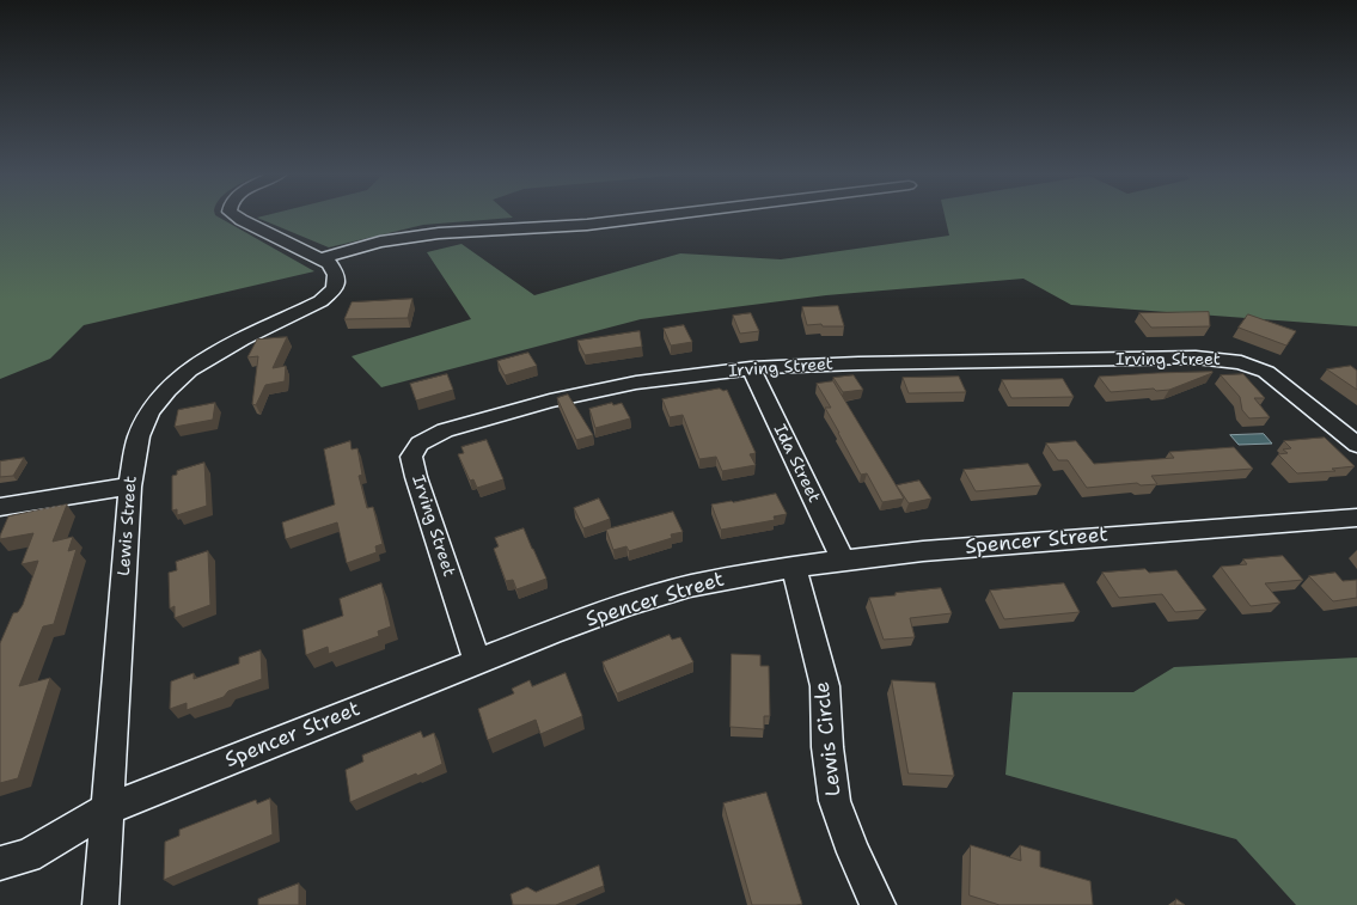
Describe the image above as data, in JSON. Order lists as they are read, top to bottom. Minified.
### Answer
{"streets":{"street":["Irving Street","Ida Street","Lewis Street","Spencer Street","Lewis Circle"]},"crossings":[["Irving Street","Ida Street"],["Irving Street","Spencer Street"],["Ida Street","Spencer Street"],["Lewis Street","Spencer Street"],["Spencer Street","Lewis Circle"]]}
